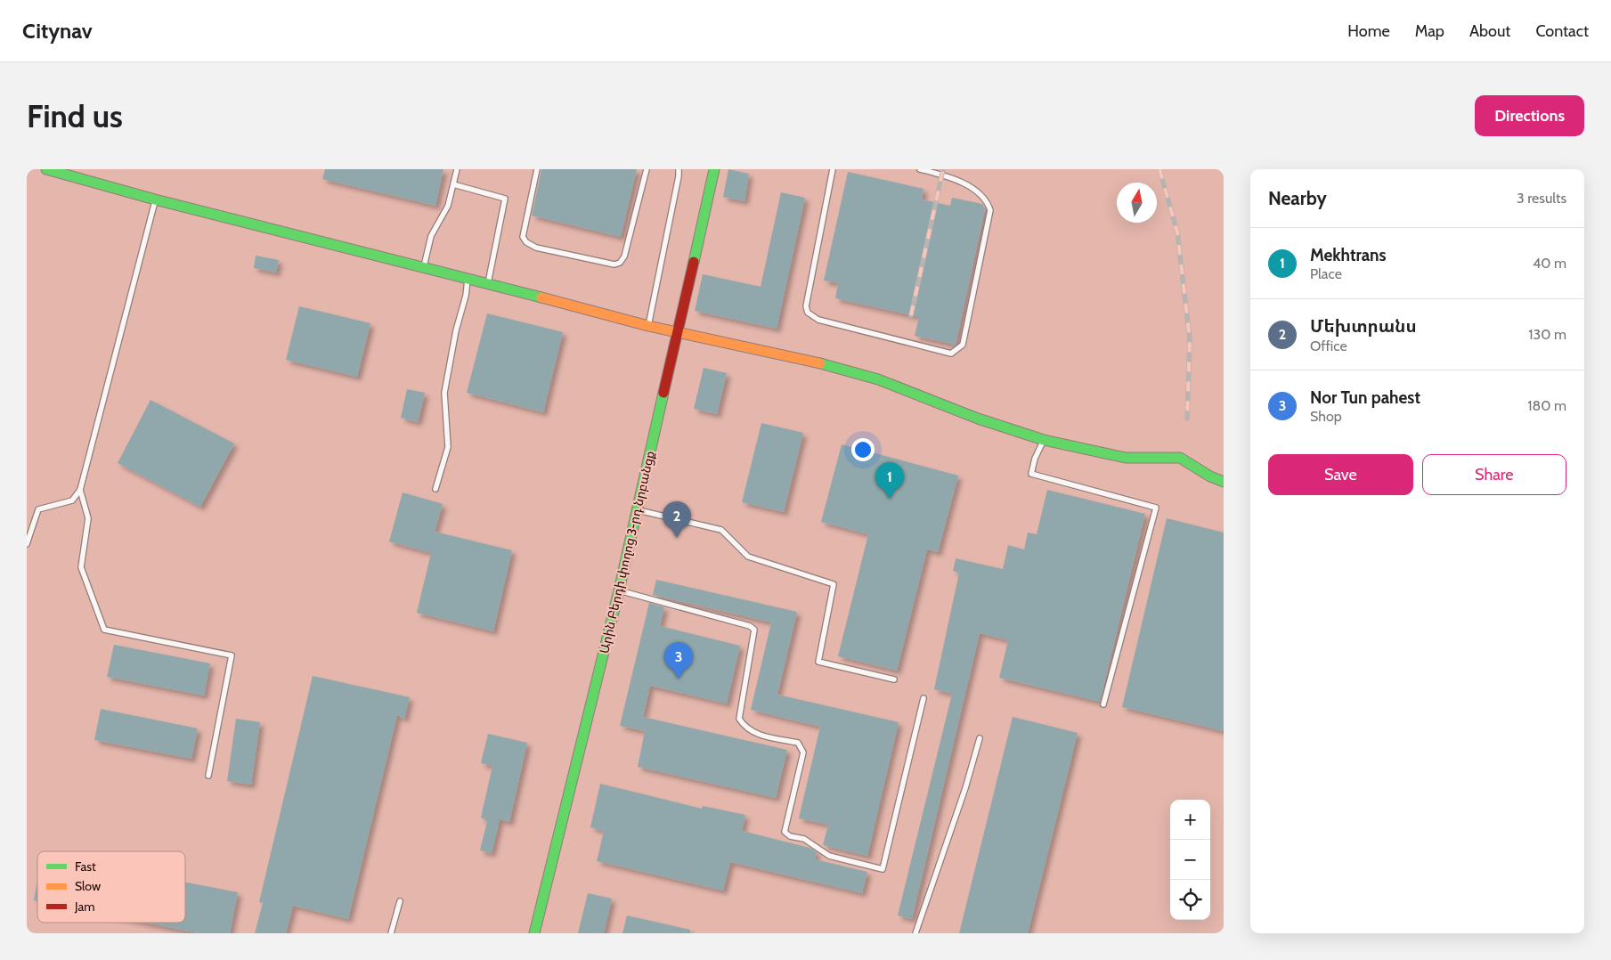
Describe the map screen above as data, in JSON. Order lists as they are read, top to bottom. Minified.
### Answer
{"streets":{"street":["Արին Բերդի փողոց 3-րդ նրբանցք"]},"legend":["Fast","Slow","Jam"],"north":"top","page":{"header":"Citynav","nav":["Home","Map","About","Contact"],"buttons":["Directions",["Save","Share"]],"title":"Find us","heading":["Nearby","3 results"],"list":[{"mark":"1","name":"Mekhtrans","note":"Place","value":"40 m"},{"mark":"2","name":"Մեխտրանս","note":"Office","value":"130 m"},{"mark":"3","name":"Nor Tun pahest","note":"Shop","value":"180 m"}],"pins":["1","2","3"],"map_buttons":["+","−"]}}
